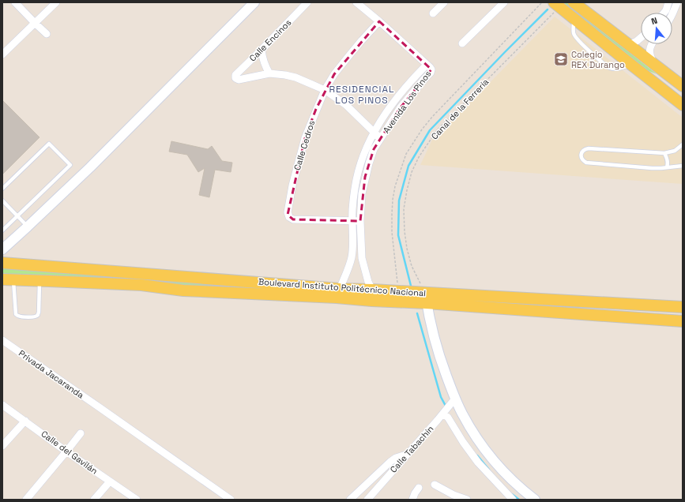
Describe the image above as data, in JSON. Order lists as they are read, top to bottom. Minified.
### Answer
{"streets":{"main road":["Boulevard Instituto Politécnico Nacional"],"street":["Calle Encinos","Avenida Los Pinos","Calle Cedros","Privada Jacaranda","Calle Tabachín","Calle del Gavilán"],"path":["Canal de la Ferrería"]},"crossings":[["Avenida Los Pinos","Calle Cedros"],["Avenida Los Pinos","Boulevard Instituto Politécnico Nacional"],["Canal de la Ferrería","Boulevard Instituto Politécnico Nacional"]],"districts":["RESIDENCIAL LOS PINOS"],"places":{"school or university":["Colegio REX Durango"]},"north":"top"}
